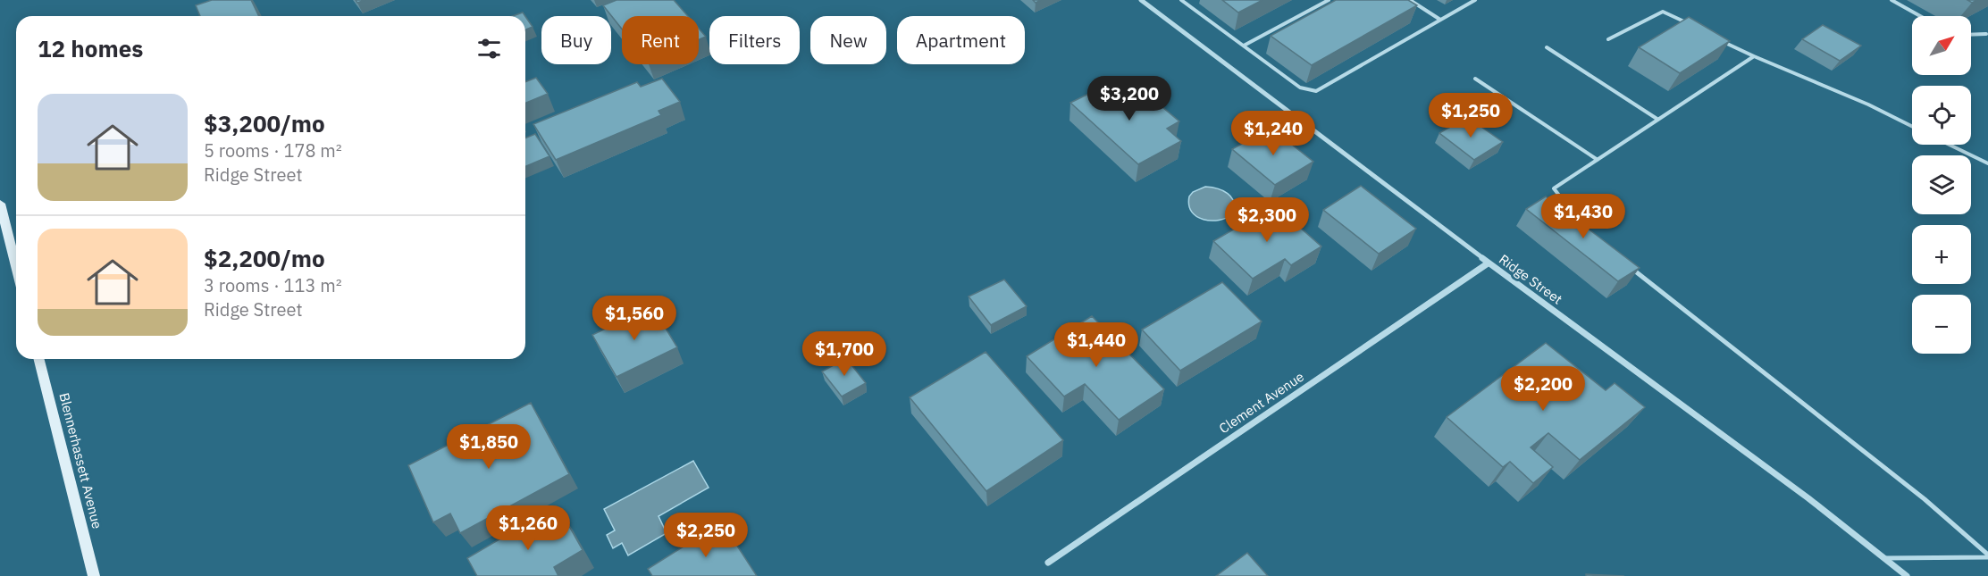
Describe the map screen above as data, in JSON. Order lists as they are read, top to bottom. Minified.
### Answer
{"streets":{"street":["Ridge Street","Clement Avenue","Blennerhassett Avenue"]},"crossings":[["Ridge Street","Clement Avenue"]],"north":"top right","page":{"map_buttons":["+","−"],"chip":["Buy","Rent","Filters","New","Apartment"],"heading":"12 homes","price":["$3,200","$1,250","$1,240","$1,430","$2,300","$1,560","$1,440","$1,700","$2,200","$1,850","$1,260","$2,250"],"list":[{"name":"$3,200/mo","note":"5 rooms · 178 m² · Ridge Street"},{"name":"$2,200/mo","note":"3 rooms · 113 m² · Ridge Street"}]}}
